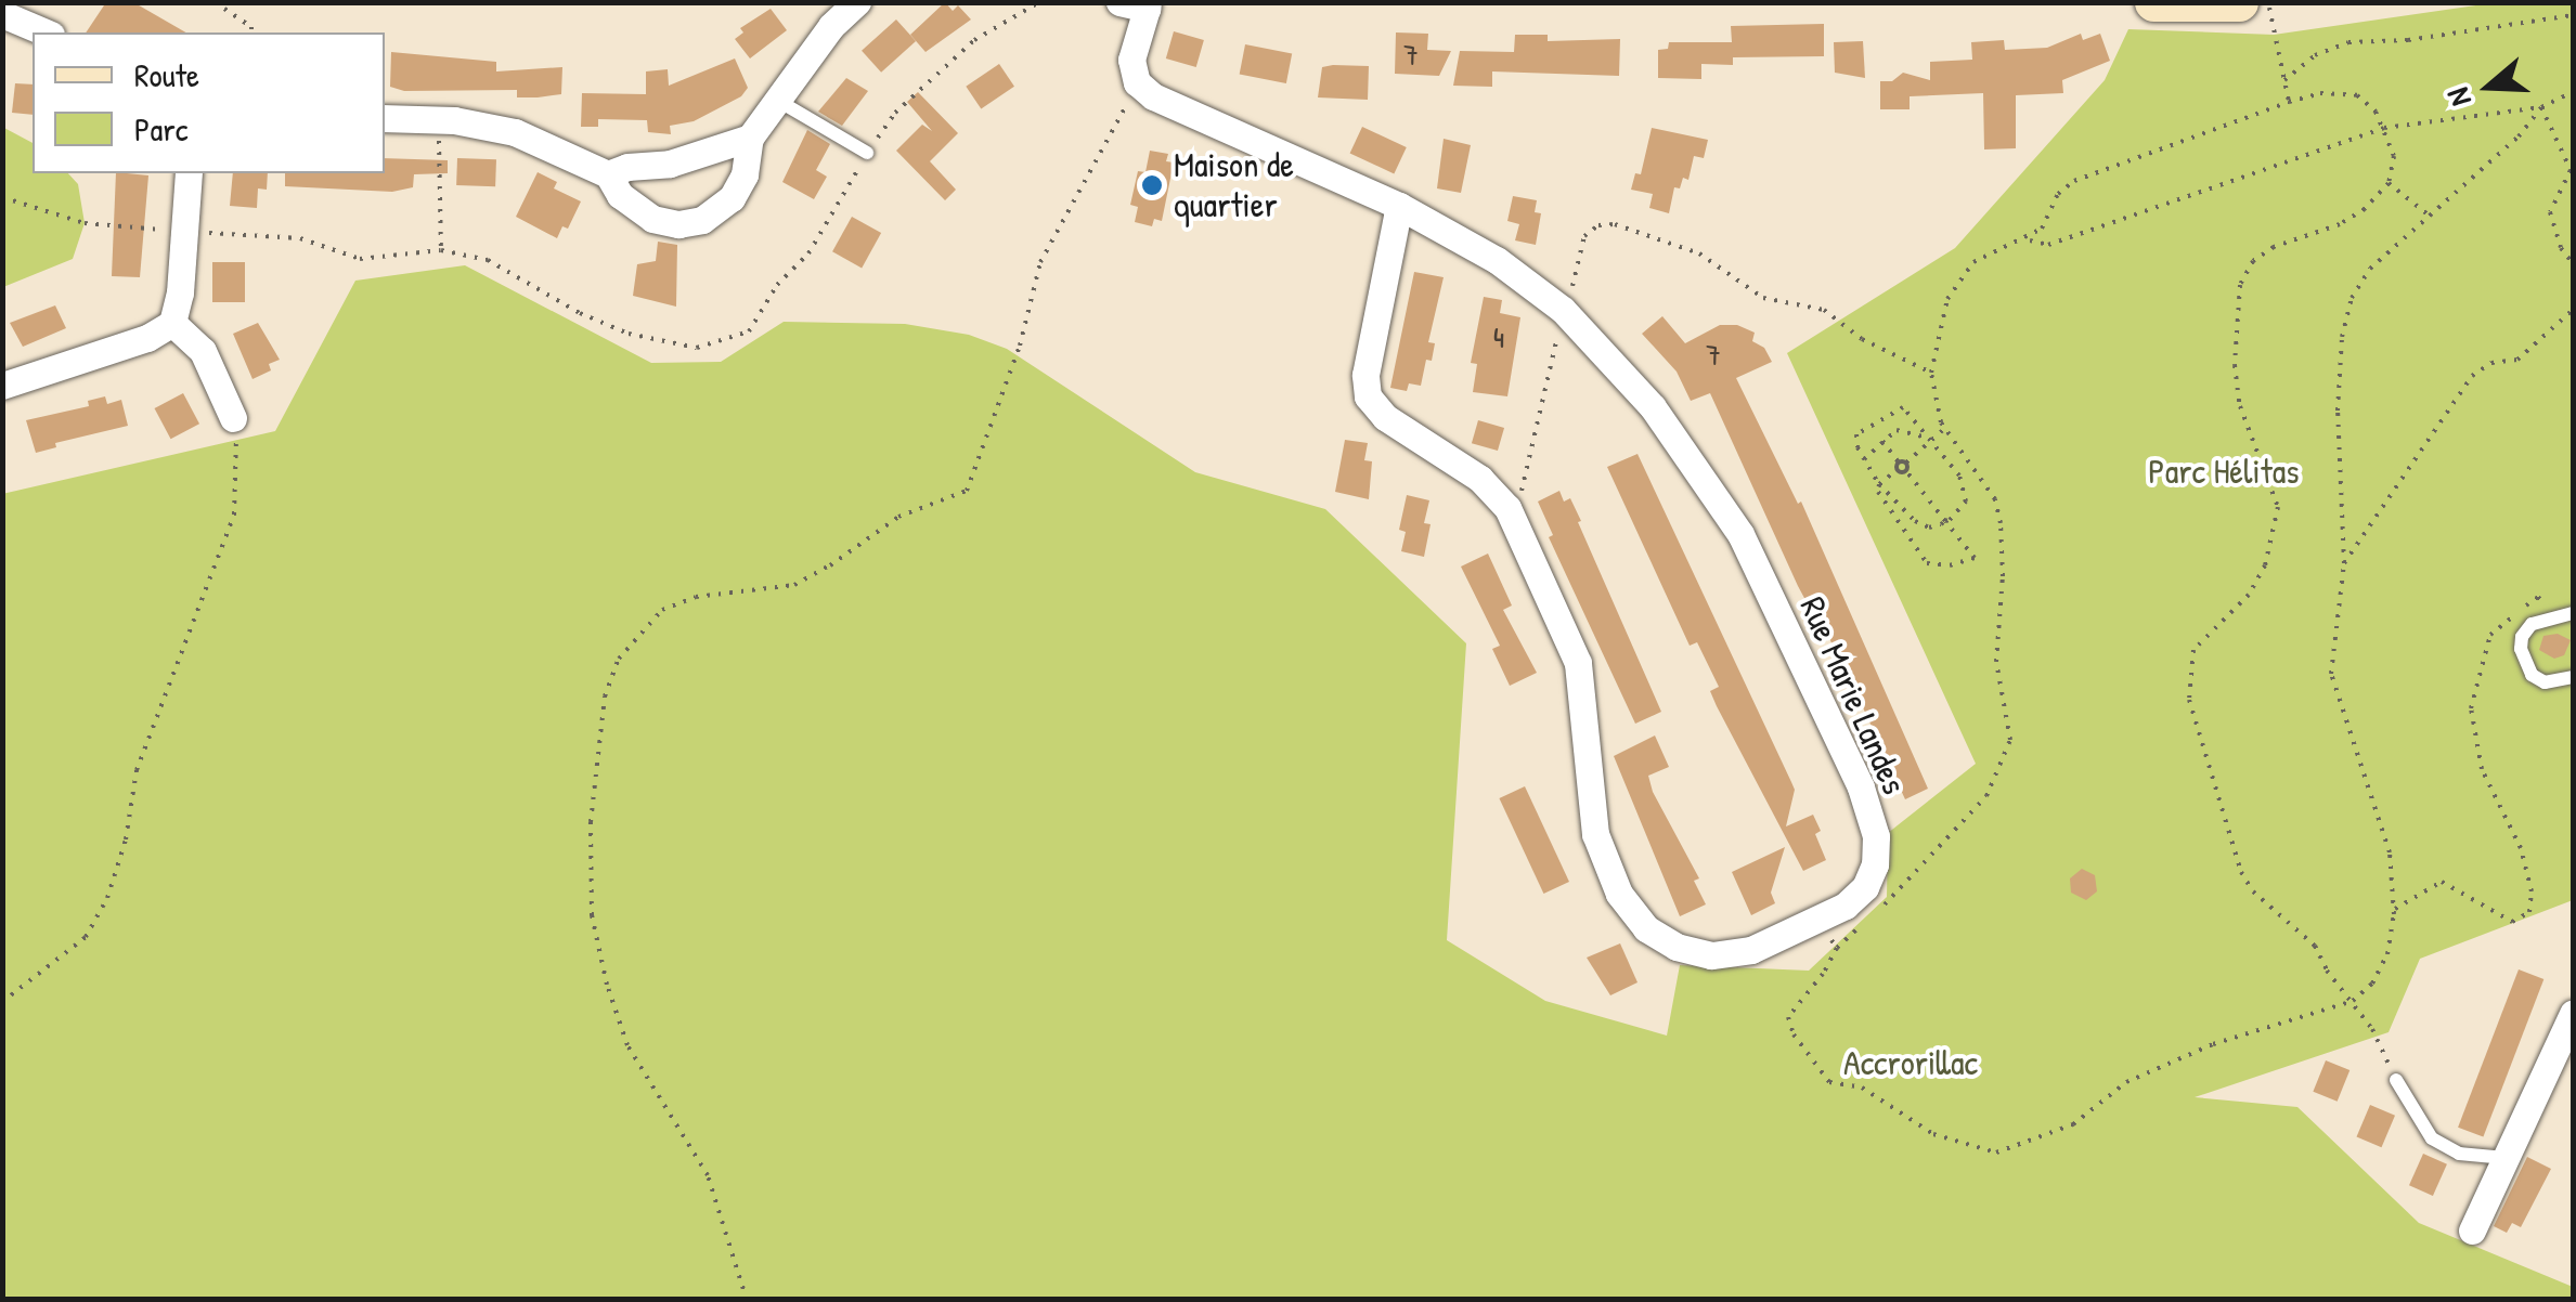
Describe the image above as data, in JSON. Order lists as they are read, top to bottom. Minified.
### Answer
{"streets":{"street":["Rue Marie Landes"]},"parks":["Parc Hélitas","Accrorillac"],"places":["Maison de quartier"],"house_numbers":["7","4","7"],"legend":["Route","Parc"],"north":"left"}
